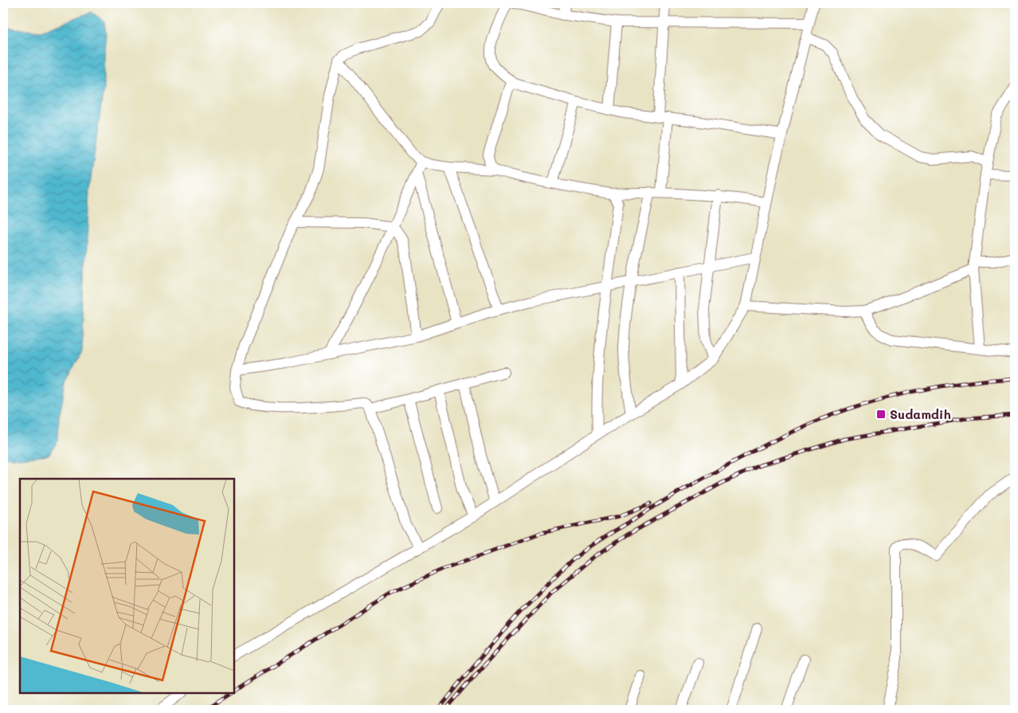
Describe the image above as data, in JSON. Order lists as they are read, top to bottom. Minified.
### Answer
{"places":{"transit":["Sudamdih"]}}
